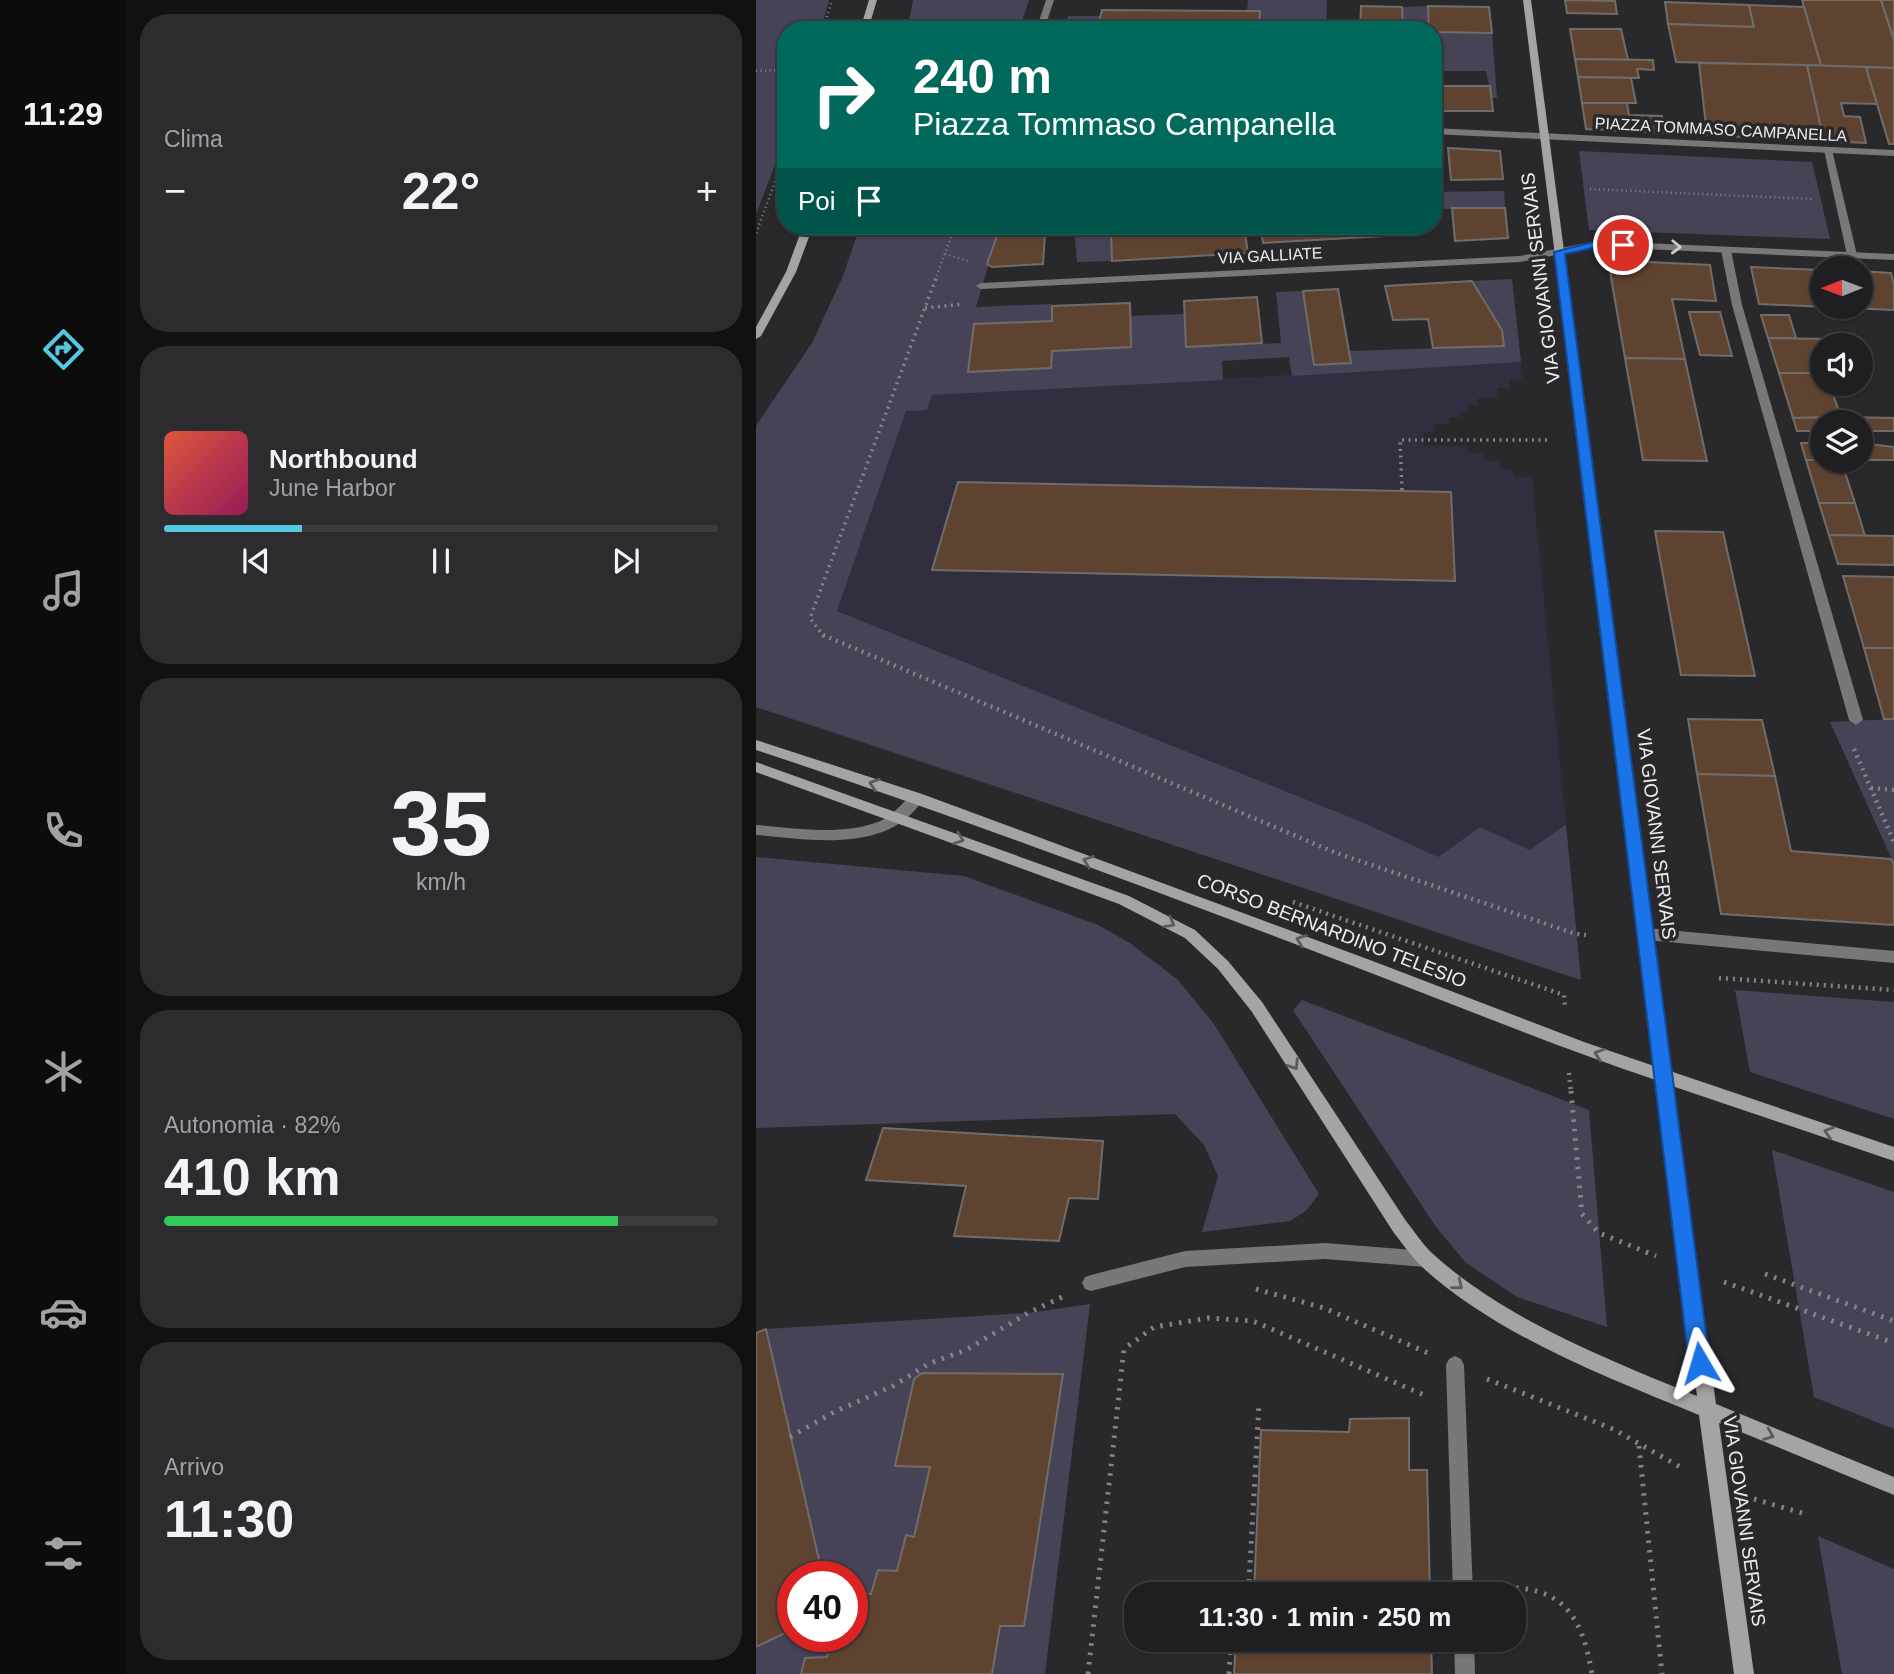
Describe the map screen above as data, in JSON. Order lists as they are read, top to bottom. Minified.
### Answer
{"streets":{"street":["PIAZZA TOMMASO CAMPANELLA","VIA GALLIATE","VIA GIOVANNI SERVAIS","CORSO BERNARDINO TELESIO"]},"crossings":[["PIAZZA TOMMASO CAMPANELLA","VIA GIOVANNI SERVAIS"],["VIA GALLIATE","VIA GIOVANNI SERVAIS"],["VIA GIOVANNI SERVAIS","CORSO BERNARDINO TELESIO"]],"north":"left","page":{"tabs":"11:29","tile":["Clima",["35","km/h"],["Autonomia · 82%","410 km"],["Arrivo","11:30"]],"turn":["240 m","Piazza Tommaso Campanella"],"heat":["−","22°","+"],"then":"Poi","song":["Northbound","June Harbor"],"limit":"40","trip":"11:30 · 1 min · 250 m"}}
